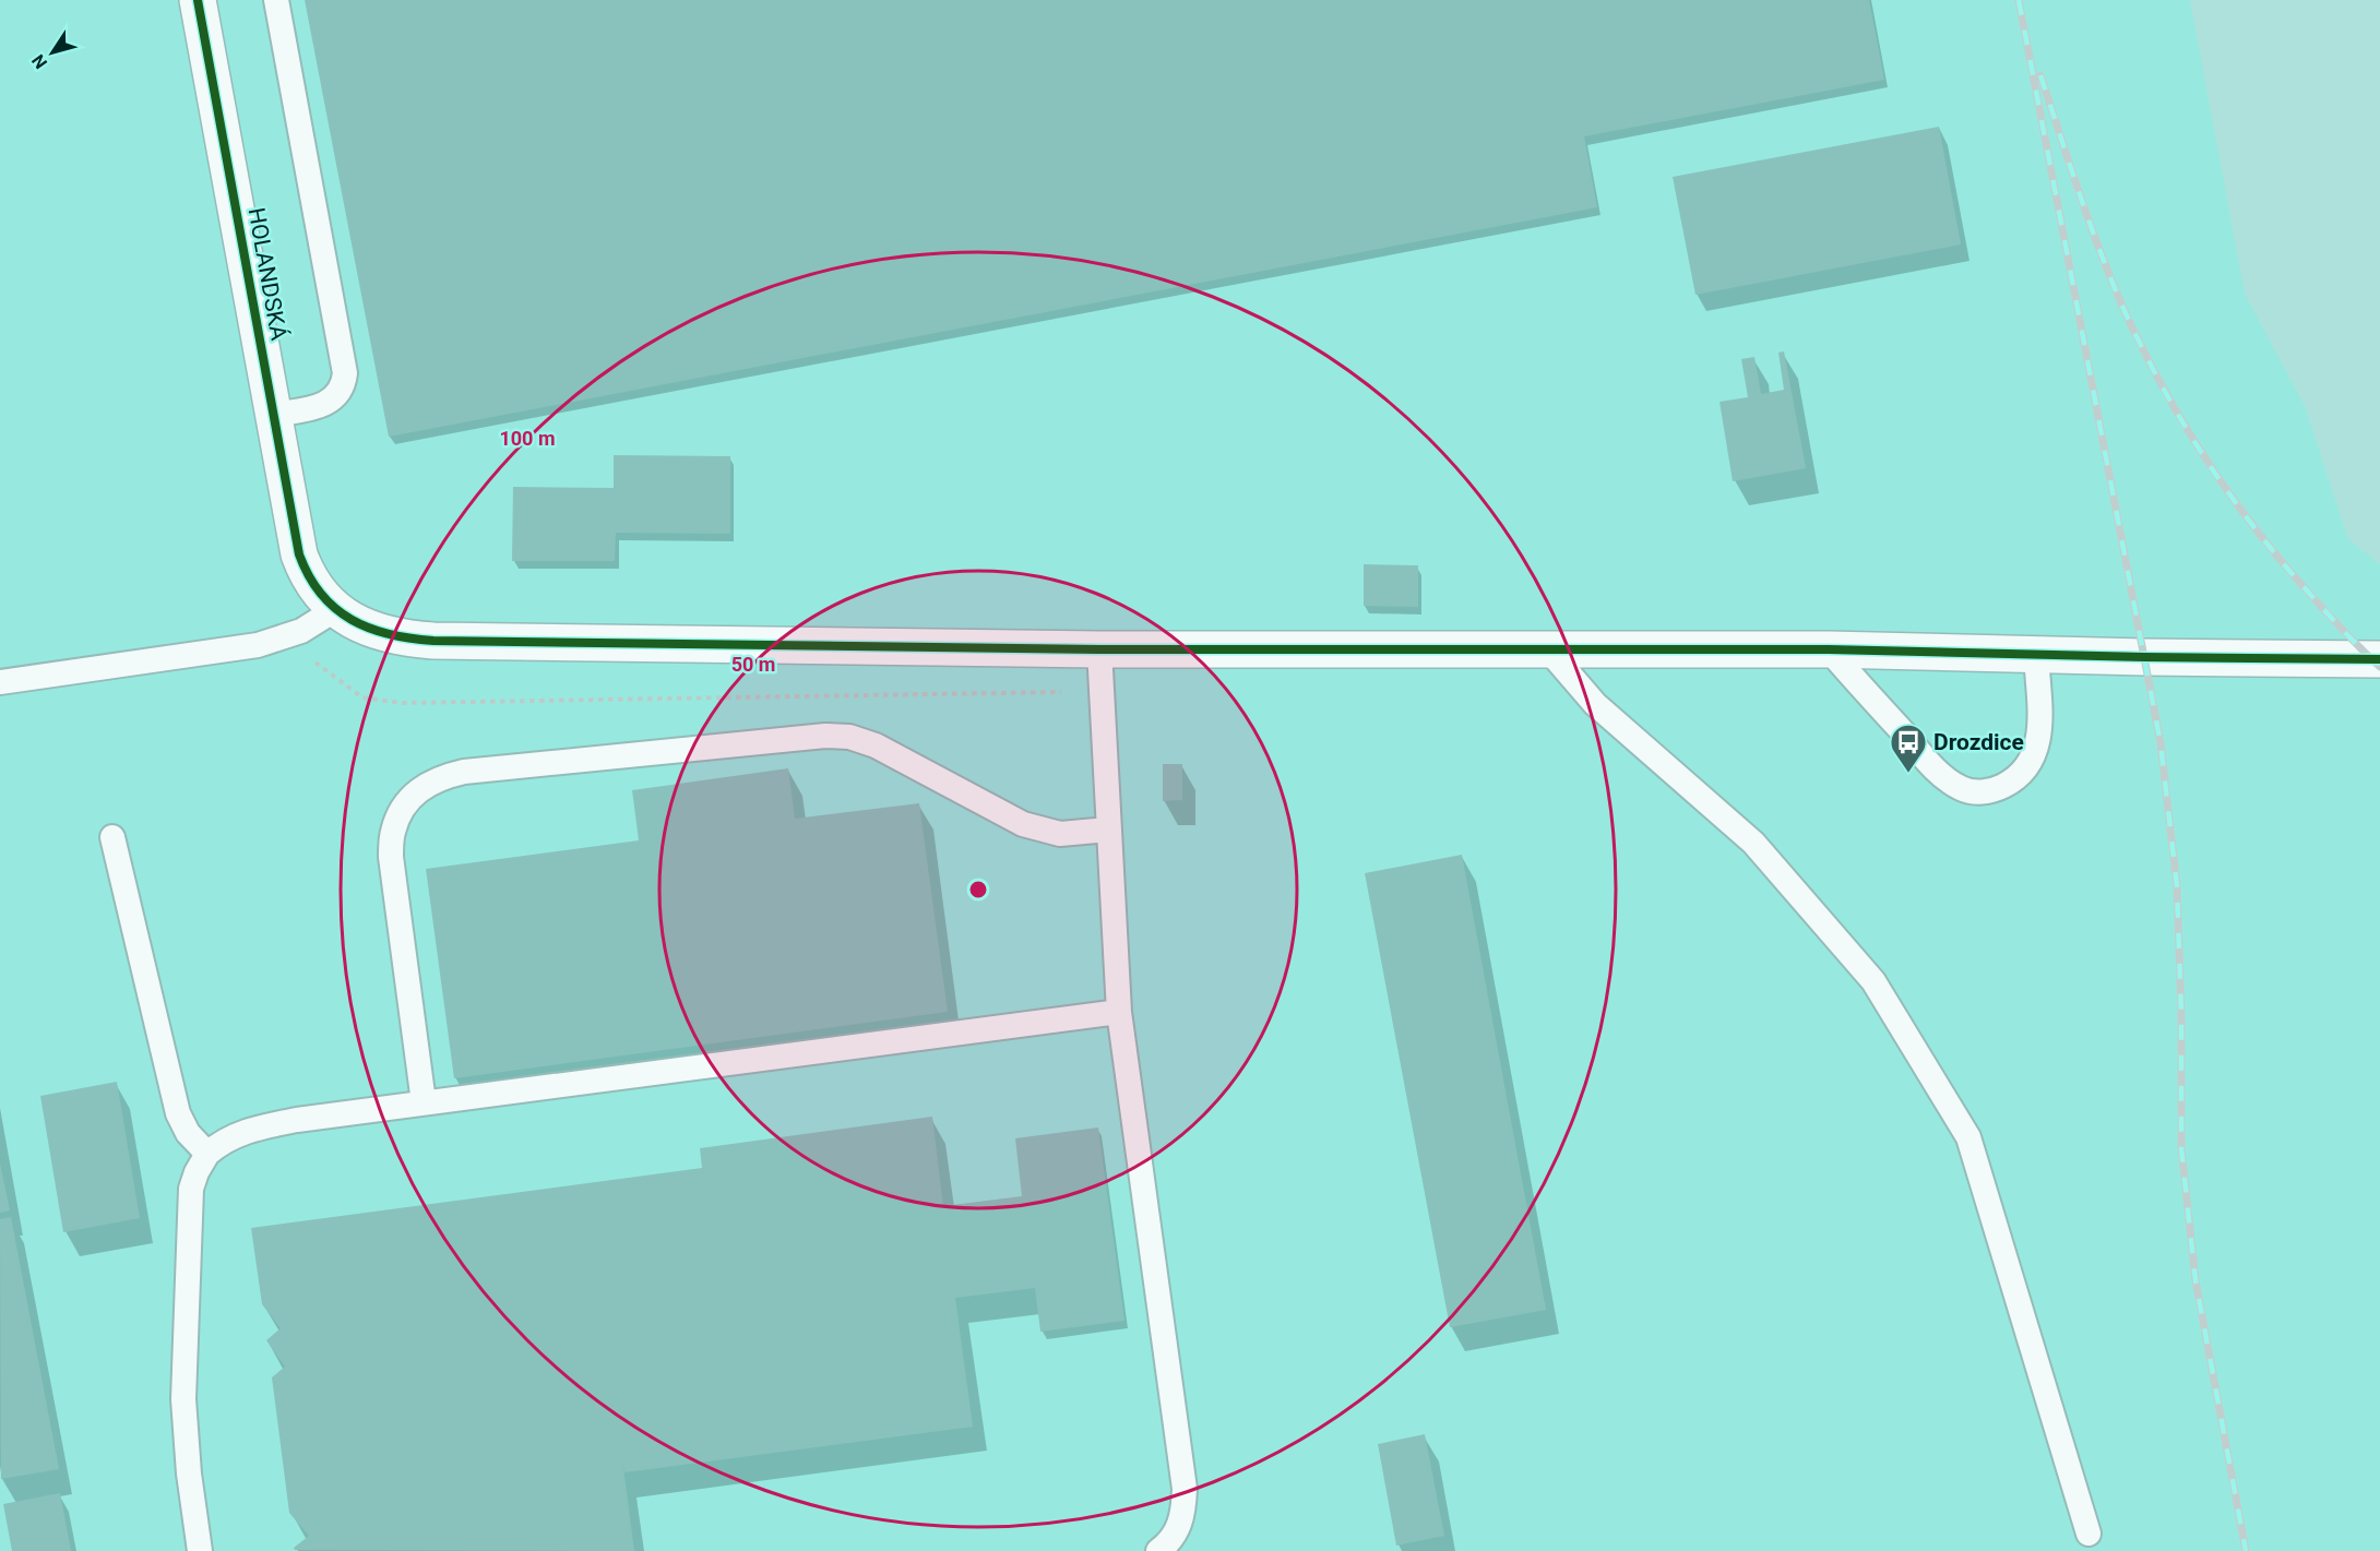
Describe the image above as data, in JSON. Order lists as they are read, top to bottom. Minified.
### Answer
{"streets":{"street":["HOLANDSKÁ"]},"places":{"bus stop":["Drozdice"]},"north":"bottom left","rings":["100 m","50 m"]}
